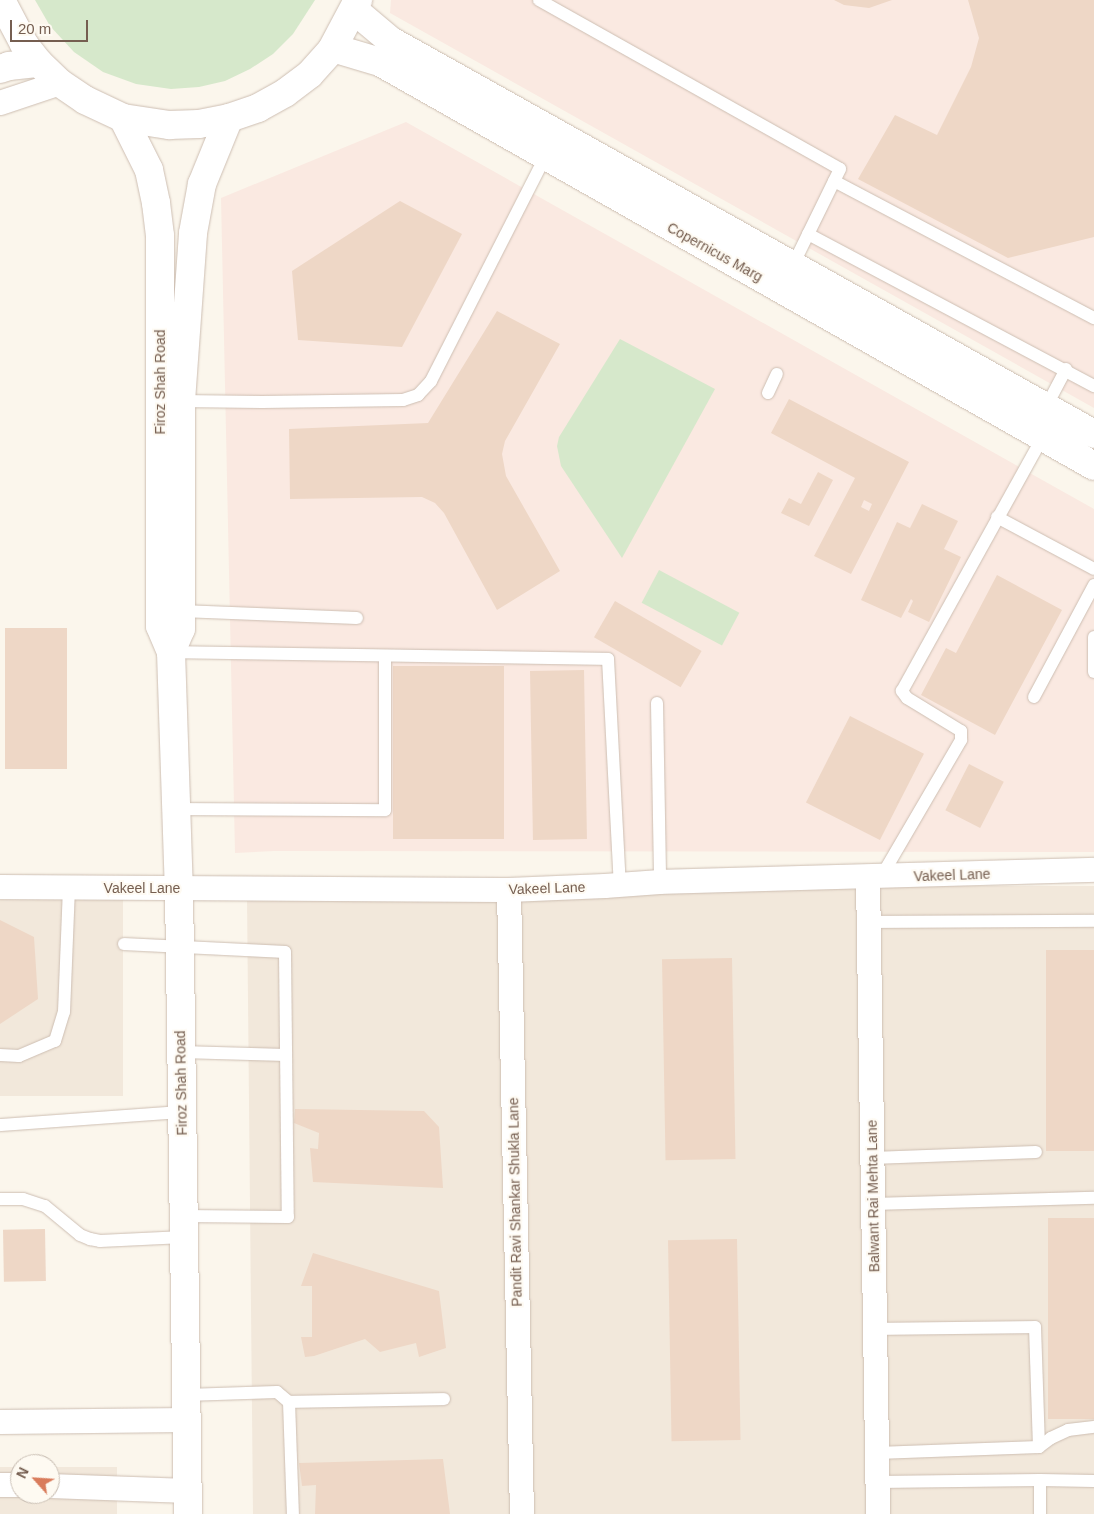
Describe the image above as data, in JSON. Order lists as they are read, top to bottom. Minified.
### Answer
{"streets":{"main road":["Copernicus Marg","Firoz Shah Road"],"street":["Vakeel Lane","Balwant Rai Mehta Lane","Pandit Ravi Shankar Shukla Lane"]},"crossings":[["Firoz Shah Road","Vakeel Lane"],["Vakeel Lane","Balwant Rai Mehta Lane"],["Vakeel Lane","Pandit Ravi Shankar Shukla Lane"]],"scale_bar":"20 m","north":"top left"}
